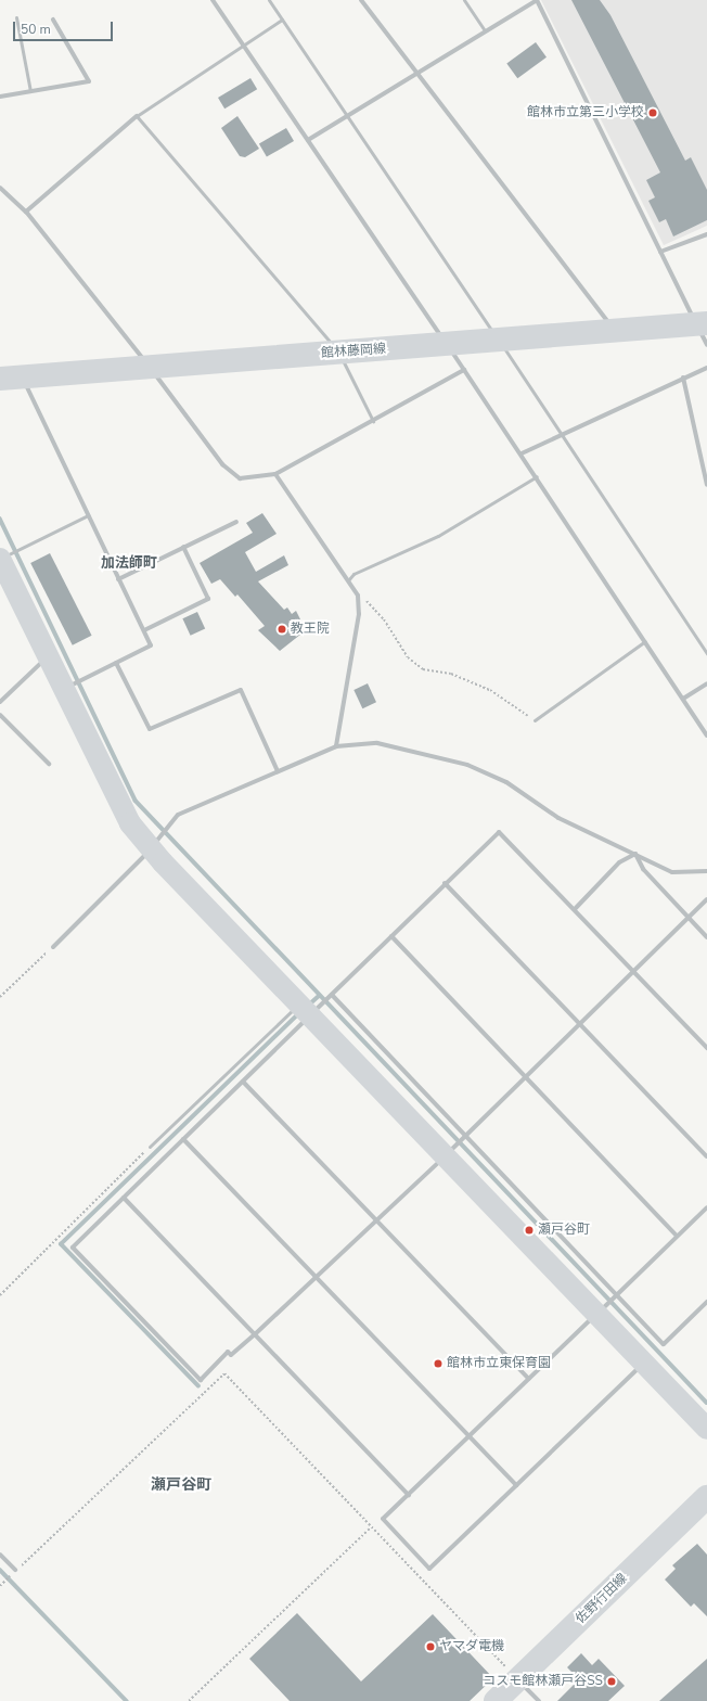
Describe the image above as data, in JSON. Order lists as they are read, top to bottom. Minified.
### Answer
{"streets":{"main road":["館林藤岡線","佐野行田線"]},"districts":["加法師町","瀬戸谷町"],"places":["館林市立第三小学校","教王院","瀬戸谷町","館林市立東保育園","ヤマダ電機","コスモ館林瀬戸谷SS"],"scale_bar":"50 m"}
